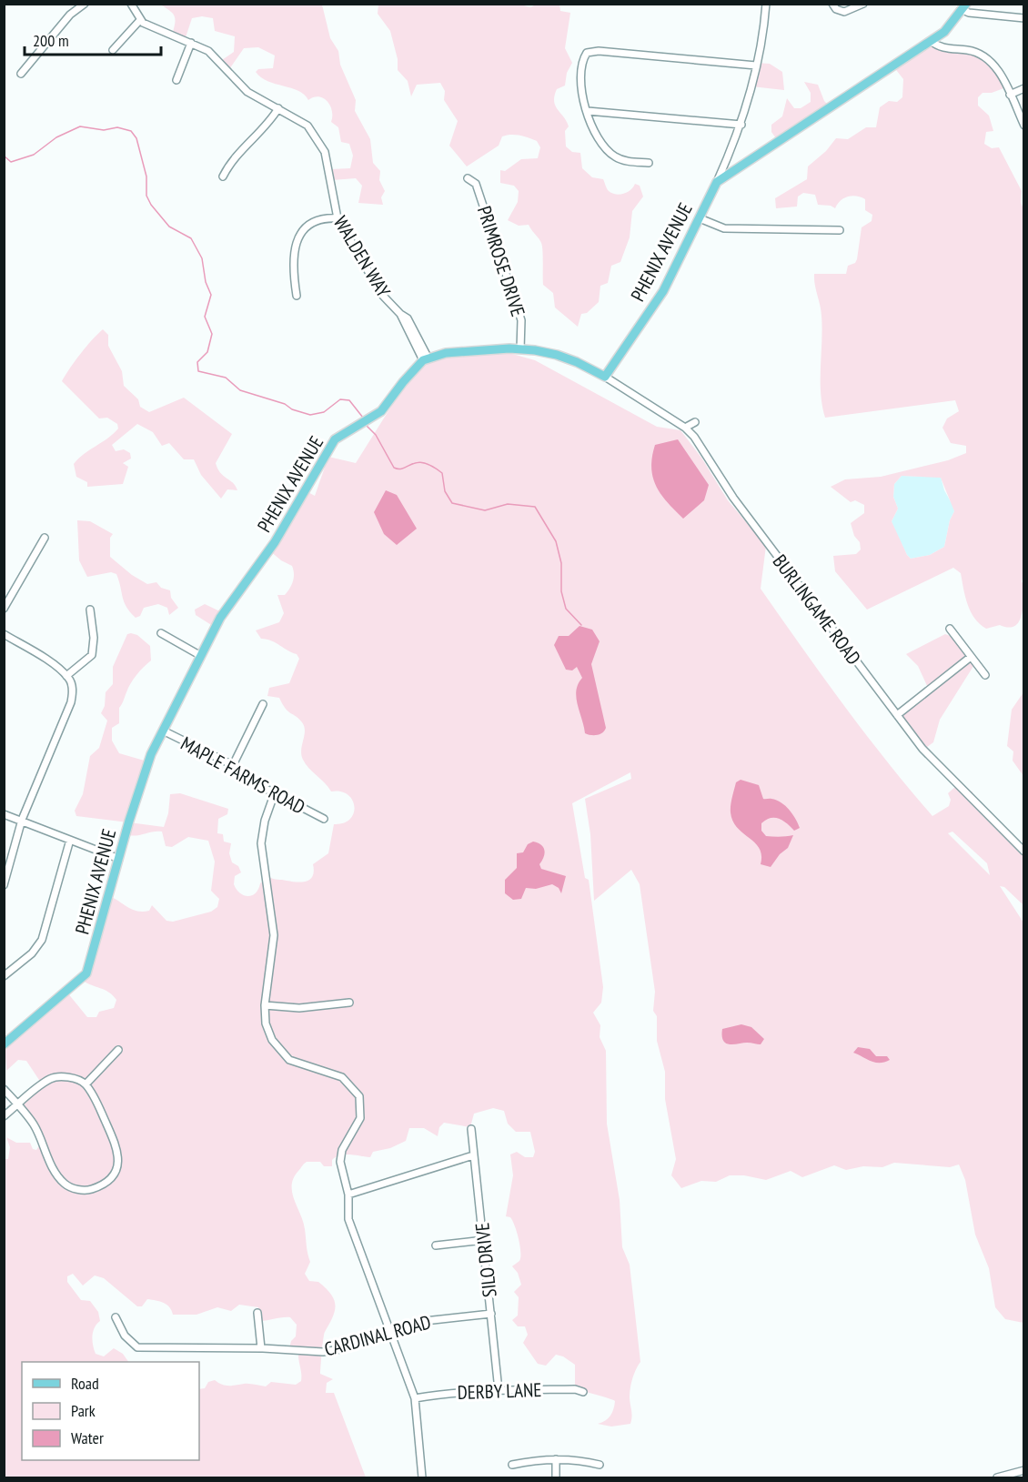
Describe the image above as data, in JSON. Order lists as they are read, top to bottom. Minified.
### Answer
{"streets":{"main road":["PHENIX AVENUE"],"street":["WALDEN WAY","PRIMROSE DRIVE","BURLINGAME ROAD","MAPLE FARMS ROAD","SILO DRIVE","CARDINAL ROAD","DERBY LANE"]},"crossings":[["PHENIX AVENUE","WALDEN WAY"],["PHENIX AVENUE","BURLINGAME ROAD"],["PHENIX AVENUE","MAPLE FARMS ROAD"],["SILO DRIVE","CARDINAL ROAD"],["SILO DRIVE","DERBY LANE"]],"legend":["Road","Park","Water"],"scale_bar":"200 m"}
